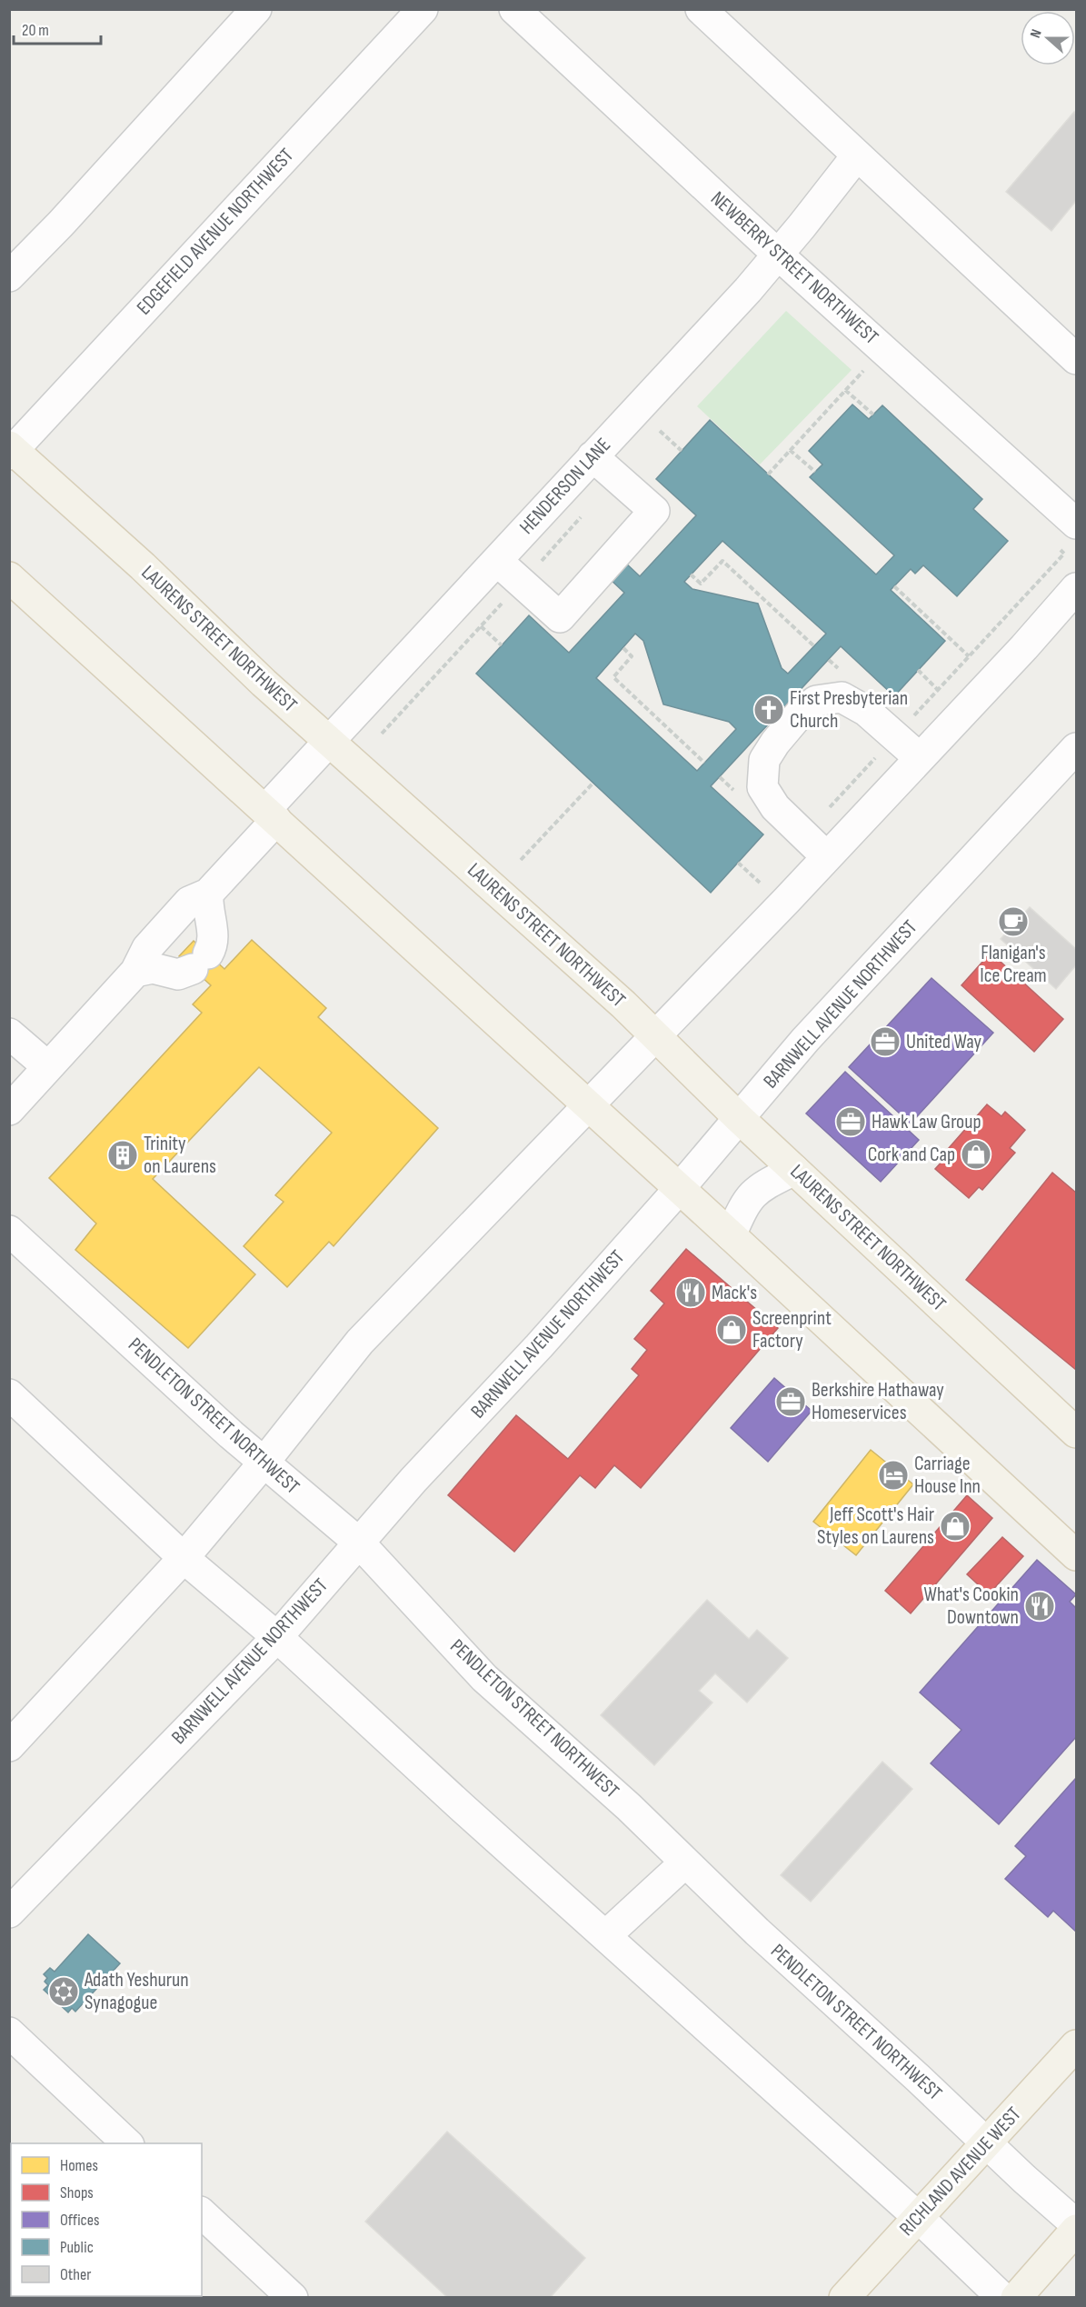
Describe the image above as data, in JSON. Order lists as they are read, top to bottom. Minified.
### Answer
{"streets":{"main road":["LAURENS STREET NORTHWEST","RICHLAND AVENUE WEST"],"street":["EDGEFIELD AVENUE NORTHWEST","NEWBERRY STREET NORTHWEST","HENDERSON LANE","BARNWELL AVENUE NORTHWEST","PENDLETON STREET NORTHWEST"]},"crossings":[["EDGEFIELD AVENUE NORTHWEST","LAURENS STREET NORTHWEST"],["NEWBERRY STREET NORTHWEST","HENDERSON LANE"],["HENDERSON LANE","LAURENS STREET NORTHWEST"],["LAURENS STREET NORTHWEST","BARNWELL AVENUE NORTHWEST"],["BARNWELL AVENUE NORTHWEST","PENDLETON STREET NORTHWEST"],["PENDLETON STREET NORTHWEST","RICHLAND AVENUE WEST"]],"places":{"church":["First Presbyterian Church"],"cafe":["Flanigan's Ice Cream"],"office":["United Way","Hawk Law Group","Berkshire Hathaway Homeservices"],"shop":["Cork and Cap","Screenprint Factory","Jeff Scott's Hair Styles on Laurens"],"building":["Trinity on Laurens"],"restaurant":["Mack's","What's Cookin Downtown"],"hotel":["Carriage House Inn"],"synagogue":["Adath Yeshurun Synagogue"]},"legend":["Homes","Shops","Offices","Public","Other"],"scale_bar":"20 m","north":"left"}
